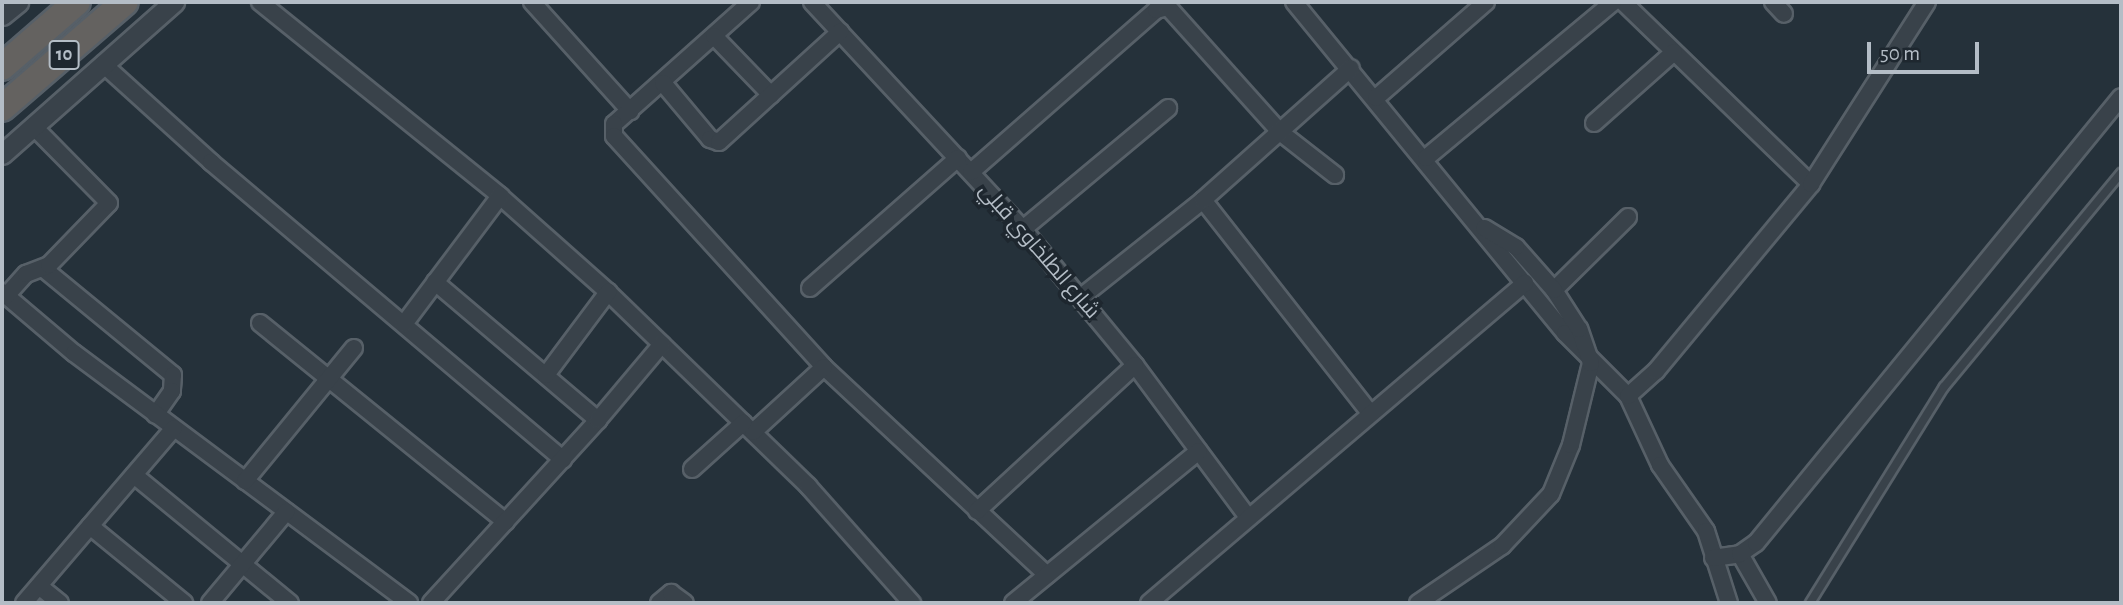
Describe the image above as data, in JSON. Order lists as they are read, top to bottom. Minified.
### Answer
{"streets":{"highway":["10"],"street":["شارع الطلخاوي قبلي"]},"scale_bar":"50 m"}
